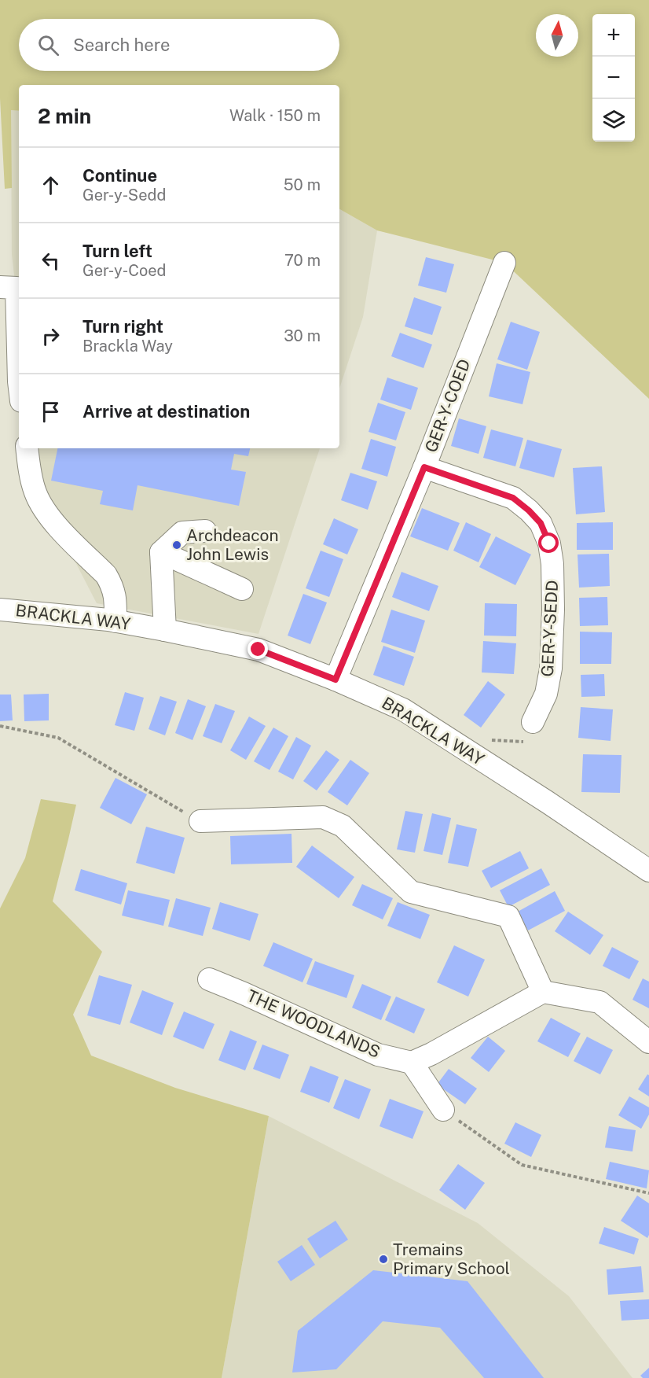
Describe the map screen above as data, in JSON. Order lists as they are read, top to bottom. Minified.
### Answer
{"streets":{"street":["GER-Y-COED","BRACKLA WAY","GER-Y-SEDD","THE WOODLANDS"]},"crossings":[["GER-Y-COED","BRACKLA WAY"],["GER-Y-COED","GER-Y-SEDD"]],"places":["Archdeacon John Lewis","Tremains Primary School"],"north":"top","page":{"map_buttons":["+","−"],"search":"Search here","heading":["2 min","Walk · 150 m"],"list":[["Continue","Ger-y-Sedd","50 m"],["Turn left","Ger-y-Coed","70 m"],["Turn right","Brackla Way","30 m"],"Arrive at destination"]}}
